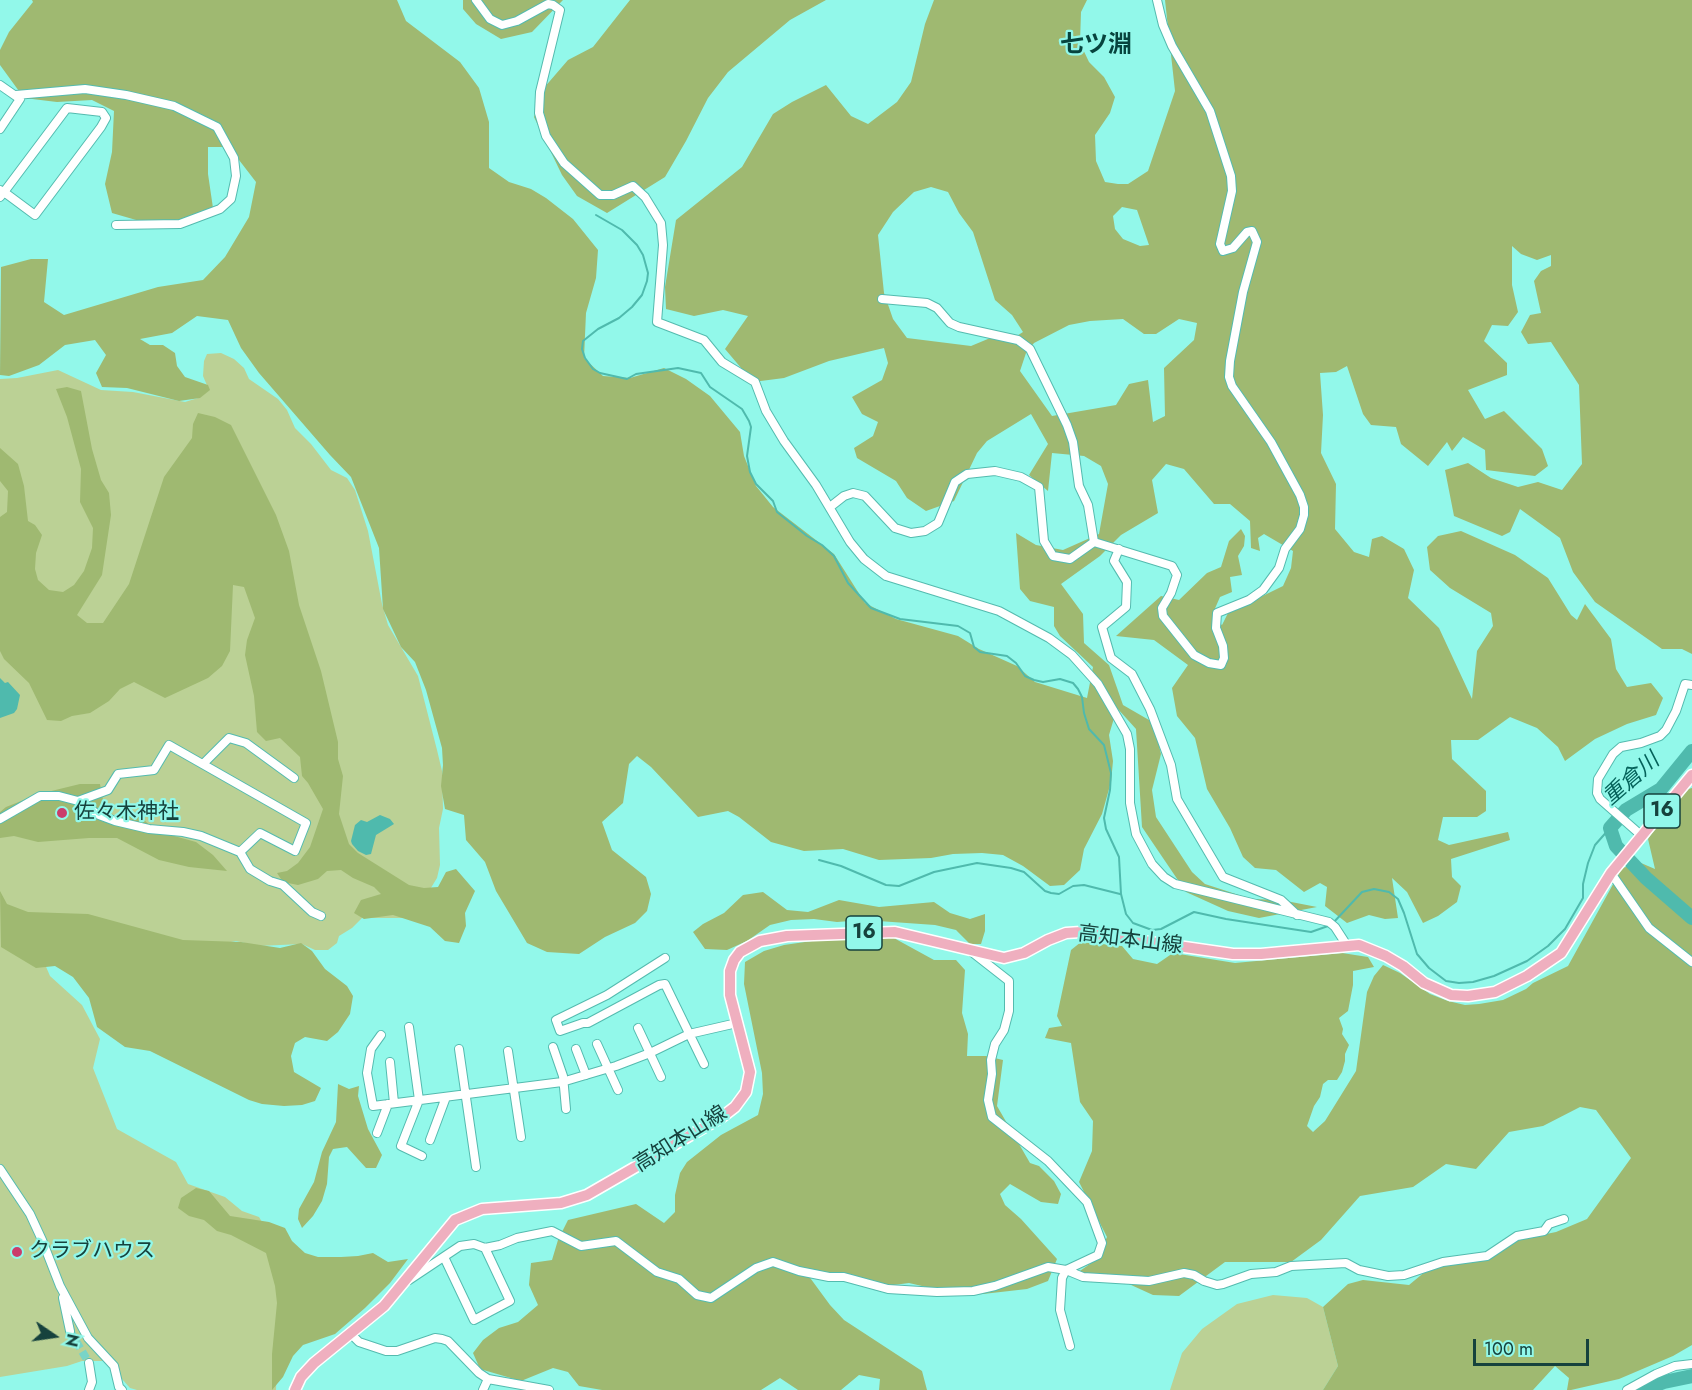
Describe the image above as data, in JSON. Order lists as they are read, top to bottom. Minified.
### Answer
{"streets":{"main road":["16","高知本山線"]},"districts":["七ツ淵"],"water":["重倉川"],"places":["佐々木神社","クラブハウス"],"scale_bar":"100 m","north":"right"}
